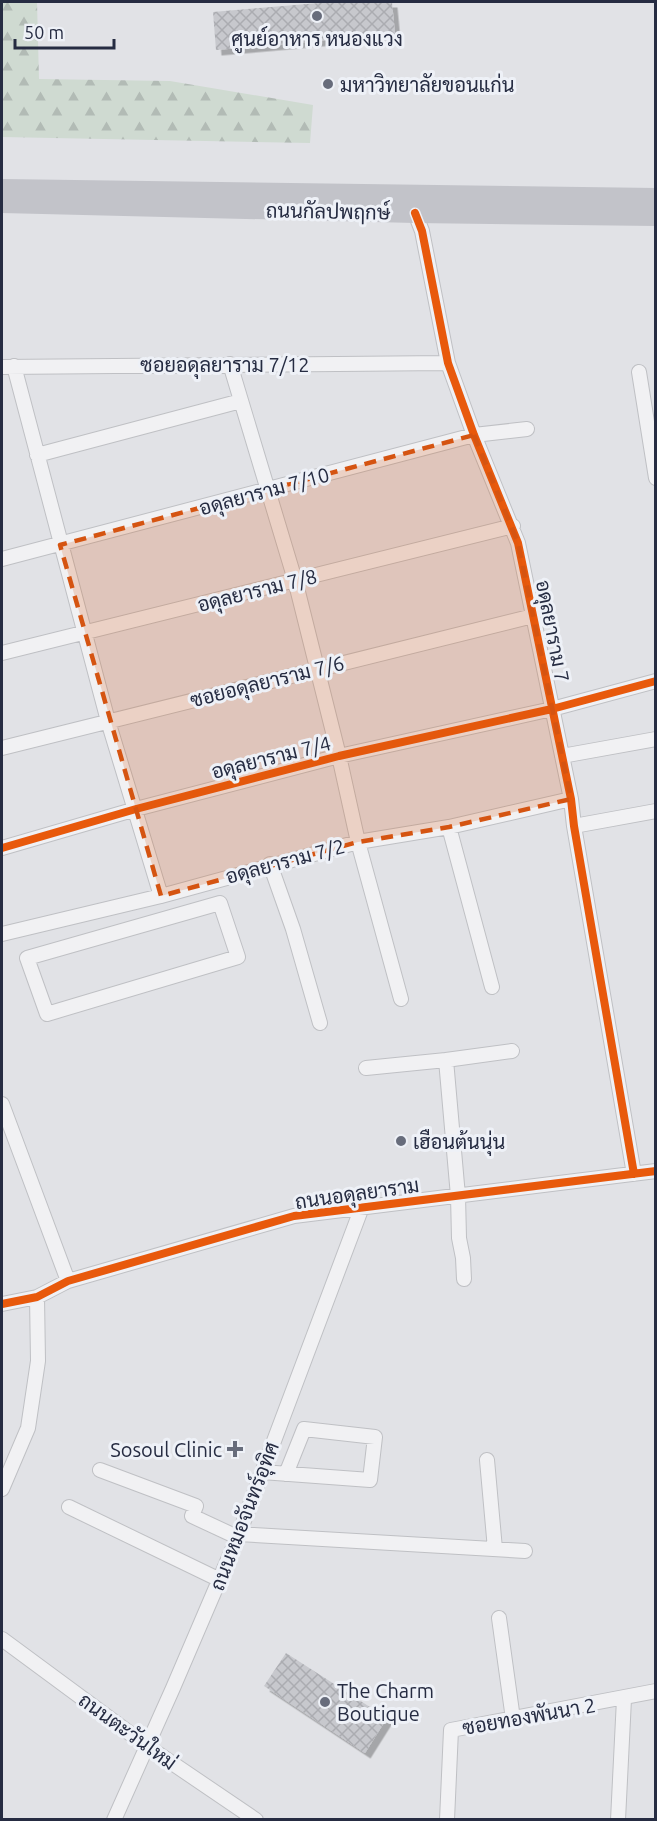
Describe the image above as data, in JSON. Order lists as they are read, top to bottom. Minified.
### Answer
{"streets":{"main road":["ถนนกัลปพฤกษ์"],"street":["ซอยอดุลยาราม 7/12","อดุลยาราม 7/10","อดุลยาราม 7/8","อดุลยาราม 7","ซอยอดุลยาราม 7/6","อดุลยาราม 7/4","อดุลยาราม 7/2","ถนนอดุลยาราม","ถนนหมอจันทร์อุทิศ","ซอยทองพันนา 2","ถนนตะวันใหม่"]},"crossings":[["ถนนกัลปพฤกษ์","อดุลยาราม 7"],["ซอยอดุลยาราม 7/12","อดุลยาราม 7"],["อดุลยาราม 7/10","อดุลยาราม 7"],["อดุลยาราม 7/8","อดุลยาราม 7"],["อดุลยาราม 7","ซอยอดุลยาราม 7/6"],["อดุลยาราม 7","อดุลยาราม 7/4"],["อดุลยาราม 7","อดุลยาราม 7/2"],["อดุลยาราม 7","ถนนอดุลยาราม"],["ถนนอดุลยาราม","ถนนหมอจันทร์อุทิศ"],["ถนนหมอจันทร์อุทิศ","ถนนตะวันใหม่"]],"places":{"other":["ศูนย์อาหาร หนองแวง","มหาวิทยาลัยขอนแก่น","เฮือนต้นนุ่น","The Charm Boutique"],"health":["Sosoul Clinic"]},"scale_bar":"50 m"}
